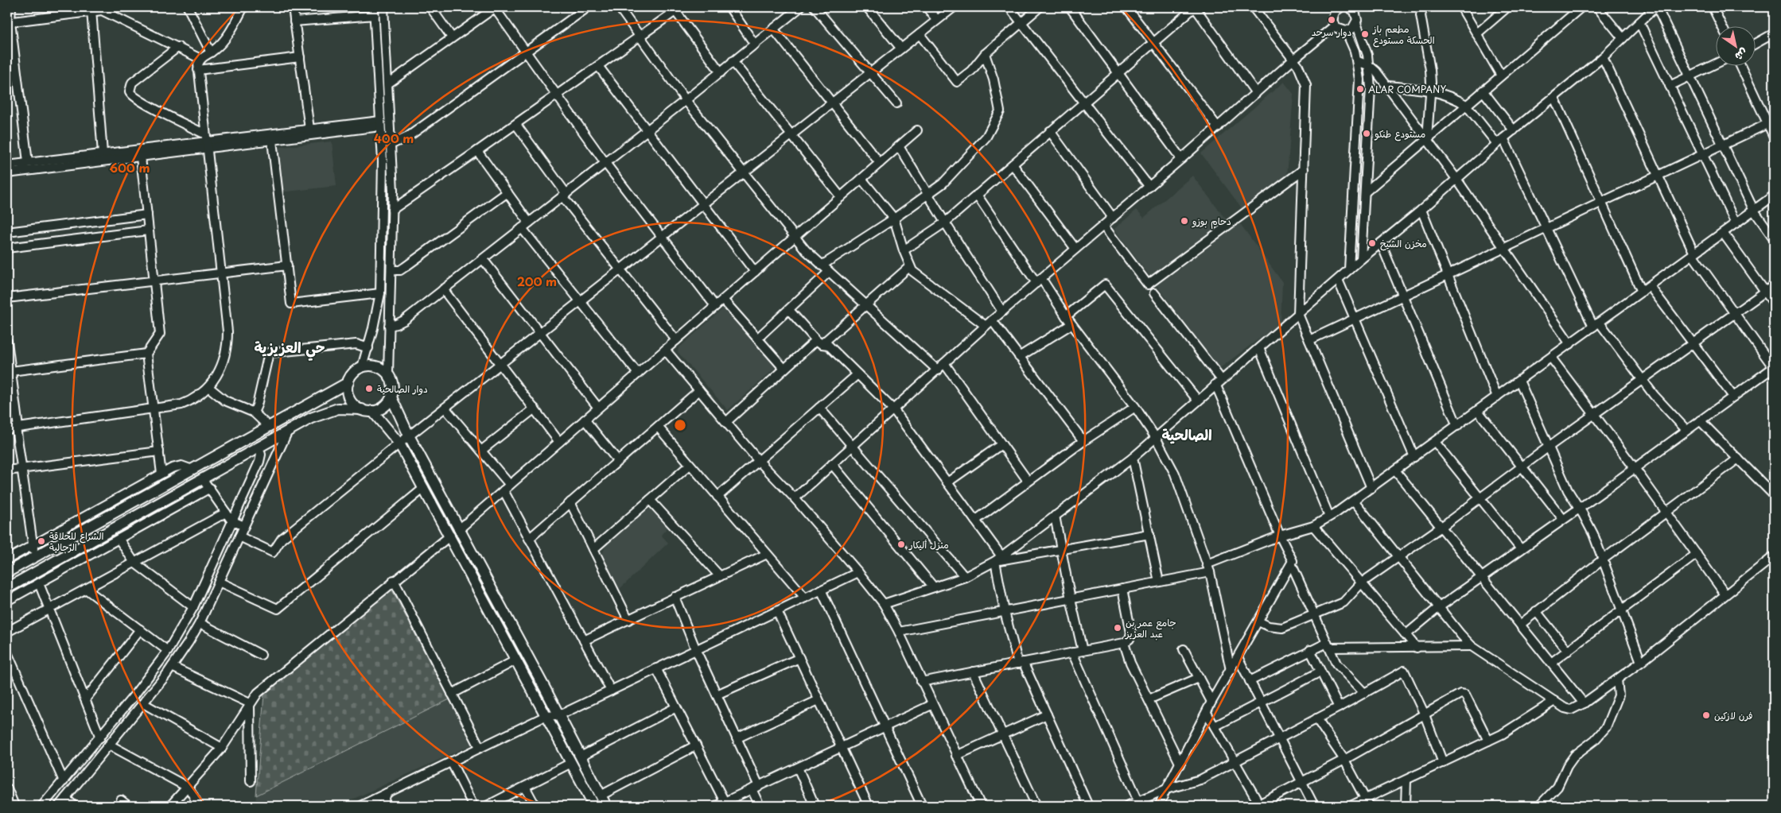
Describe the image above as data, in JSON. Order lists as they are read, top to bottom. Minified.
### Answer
{"districts":["حي العزيزية","الصالحية"],"places":["دوار سرحد","مطعم باز الحسكة مستودع","ALAR COMPANY","مستودع طنكو","دحام بوزو","مخزن الشيخ","دوار الصالحية","الشراع للحلاقة الرجالية","منزل أليكار","جامع عمر بن عبد العزيز","فرن لازكين"],"north":"bottom right","rings":["400 m","600 m","200 m"]}
